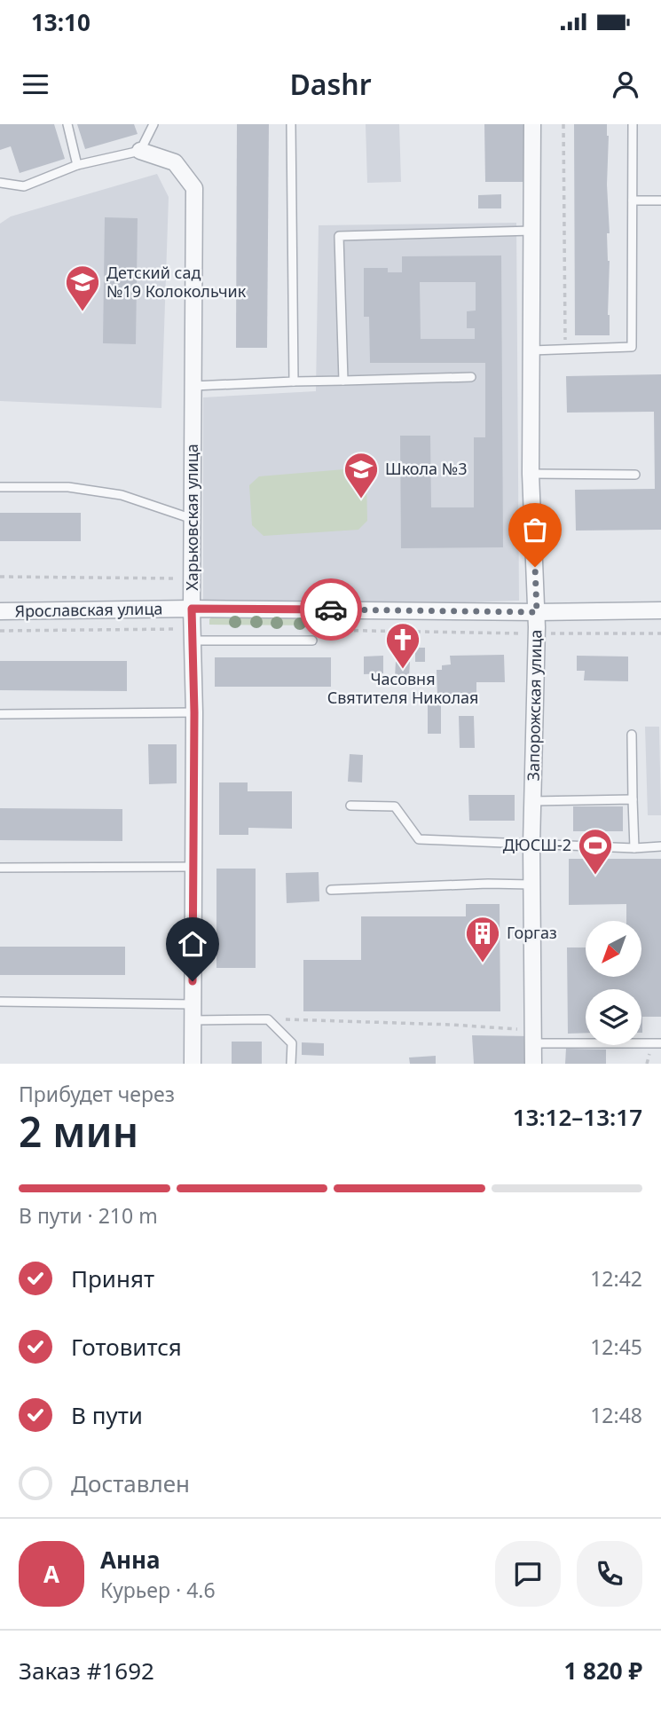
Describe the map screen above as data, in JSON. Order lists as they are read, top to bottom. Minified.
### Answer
{"streets":{"street":["Харьковская улица","Ярославская улица","Запорожская улица"]},"crossings":[["Харьковская улица","Ярославская улица"],["Ярославская улица","Запорожская улица"]],"places":{"school or university":["Детский сад №19 Колокольчик","Школа №3"],"church":["Часовня Святителя Николая"],"sports":["ДЮСШ-2"],"building":["Горгаз"]},"north":"bottom left","page":{"status":"13:10","header":"Dashr","heading":["2 мин","Прибудет через","13:12–13:17"],"panel":["Анна","Курьер · 4.6","Заказ #1692","1 820 ₽"],"bar":"В пути · 210 m","list":[["Принят","12:42"],["Готовится","12:45"],["В пути","12:48"],"Доставлен"],"round":"А"}}
